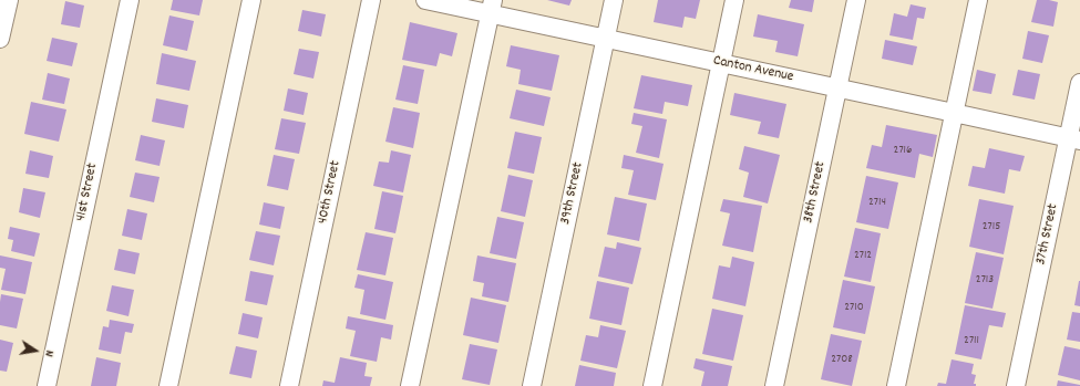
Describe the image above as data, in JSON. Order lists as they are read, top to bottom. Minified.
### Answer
{"streets":{"street":["Canton Avenue","41st Street","40th Street","38th Street","39th Street","37th Street"]},"crossings":[["Canton Avenue","38th Street"],["Canton Avenue","39th Street"],["Canton Avenue","37th Street"]],"house_numbers":["2716","2714","2715","2712","2713","2710","2711","2708"],"north":"right"}
